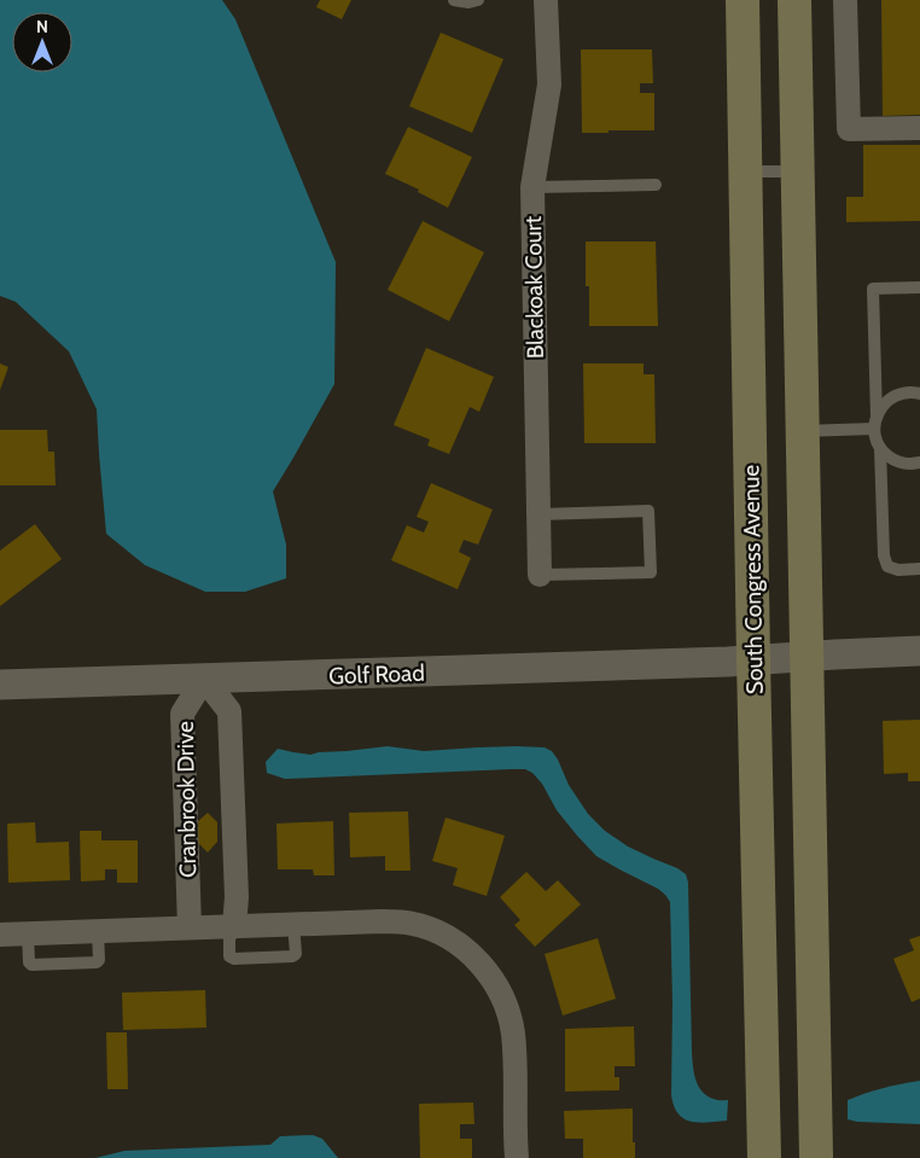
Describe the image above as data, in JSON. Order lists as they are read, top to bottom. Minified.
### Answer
{"streets":{"main road":["South Congress Avenue"],"street":["Blackoak Court","Golf Road","Cranbrook Drive"]},"crossings":[["South Congress Avenue","Golf Road"],["Golf Road","Cranbrook Drive"]],"north":"top"}
